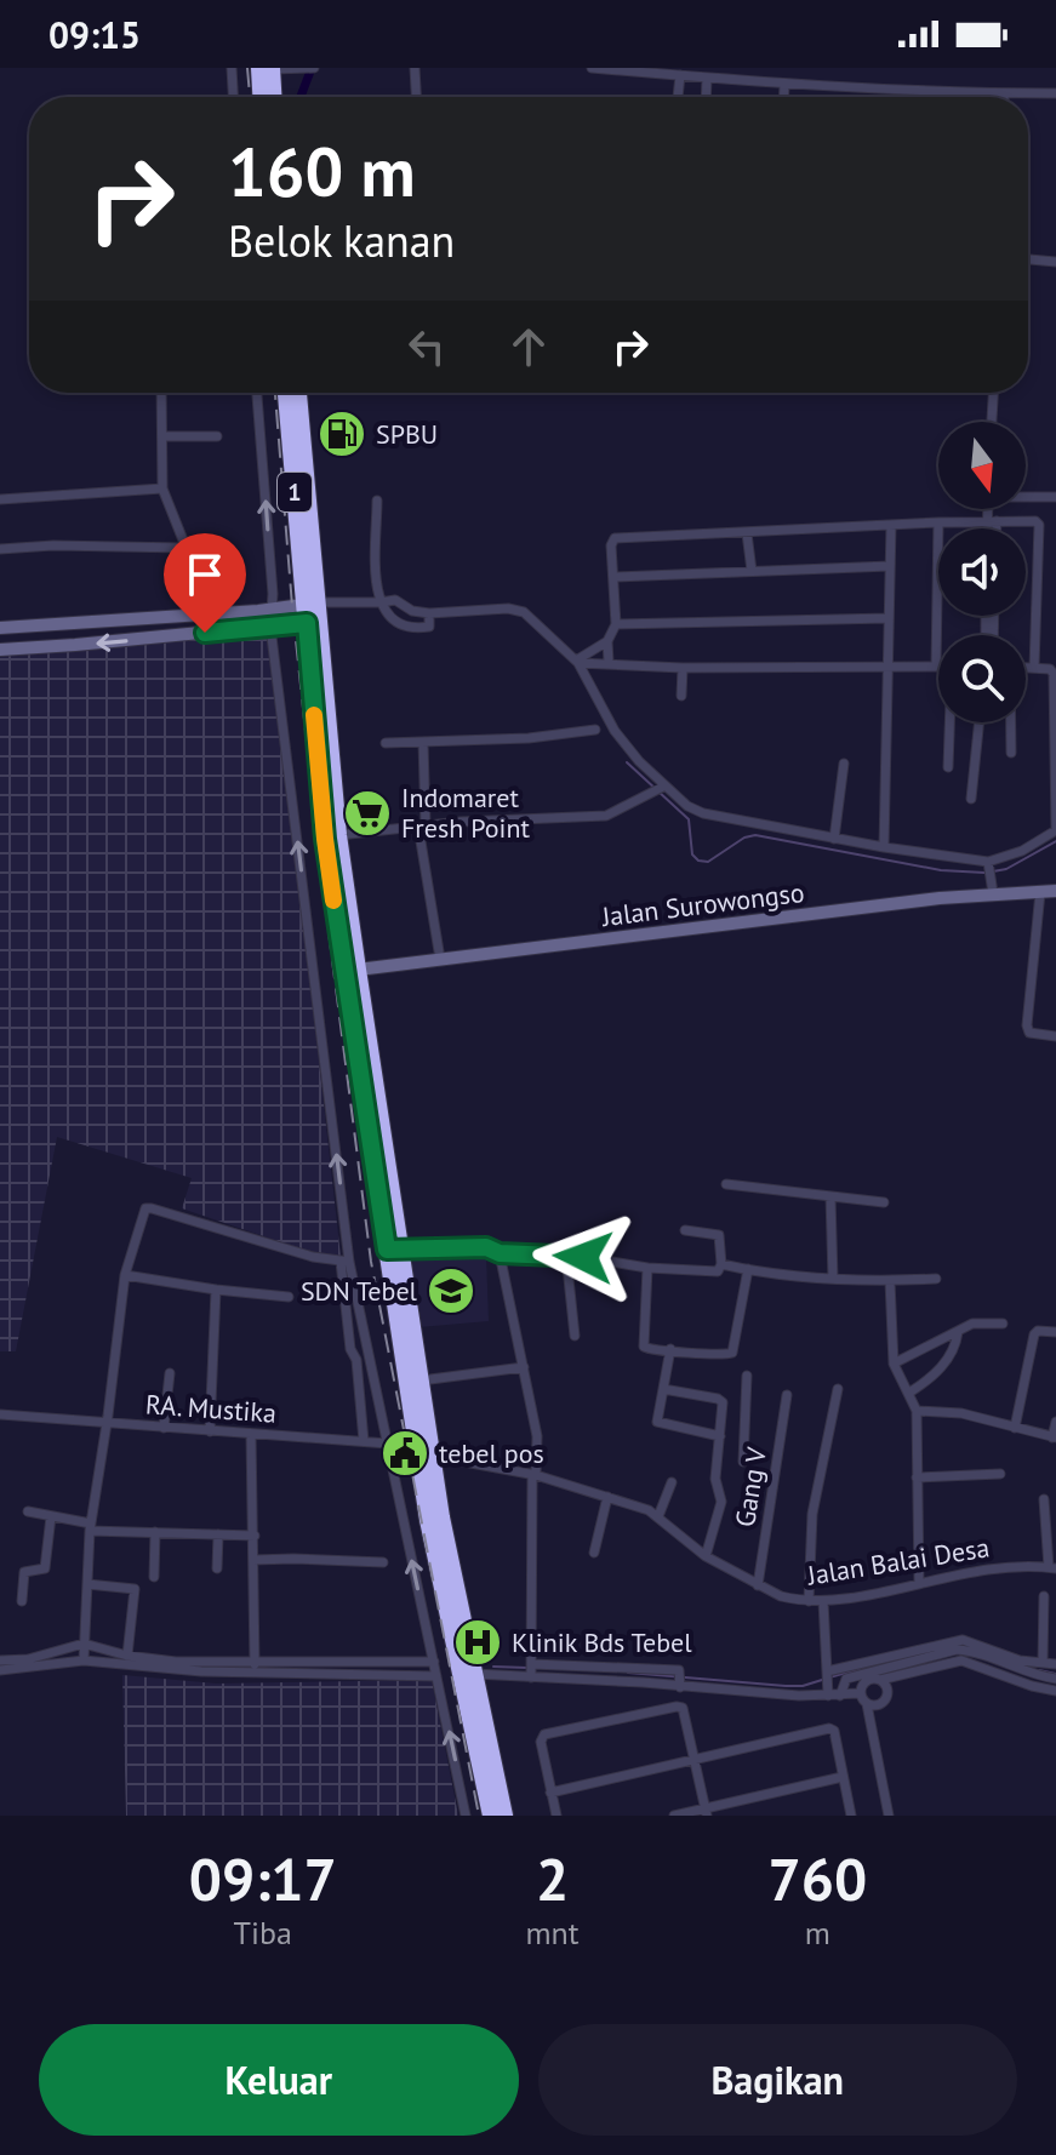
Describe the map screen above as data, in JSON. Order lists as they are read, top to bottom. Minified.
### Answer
{"streets":{"highway":["1"],"street":["Jalan Surowongso","RA. Mustika","Gang V","Jalan Balai Desa"]},"crossings":[["1","Jalan Surowongso"],["1","RA. Mustika"],["1","Jalan Balai Desa"],["Gang V","Jalan Balai Desa"]],"places":{"fuel station":["SPBU"],"supermarket":["Indomaret Fresh Point"],"school or university":["SDN Tebel"],"public building":["tebel pos"],"hospital":["Klinik Bds Tebel"]},"north":"bottom","page":{"status":"09:15","turn":["160 m","Belok kanan"],"eta":["09:17","Tiba","2","mnt","760","m"],"buttons":["Keluar","Bagikan"]}}
